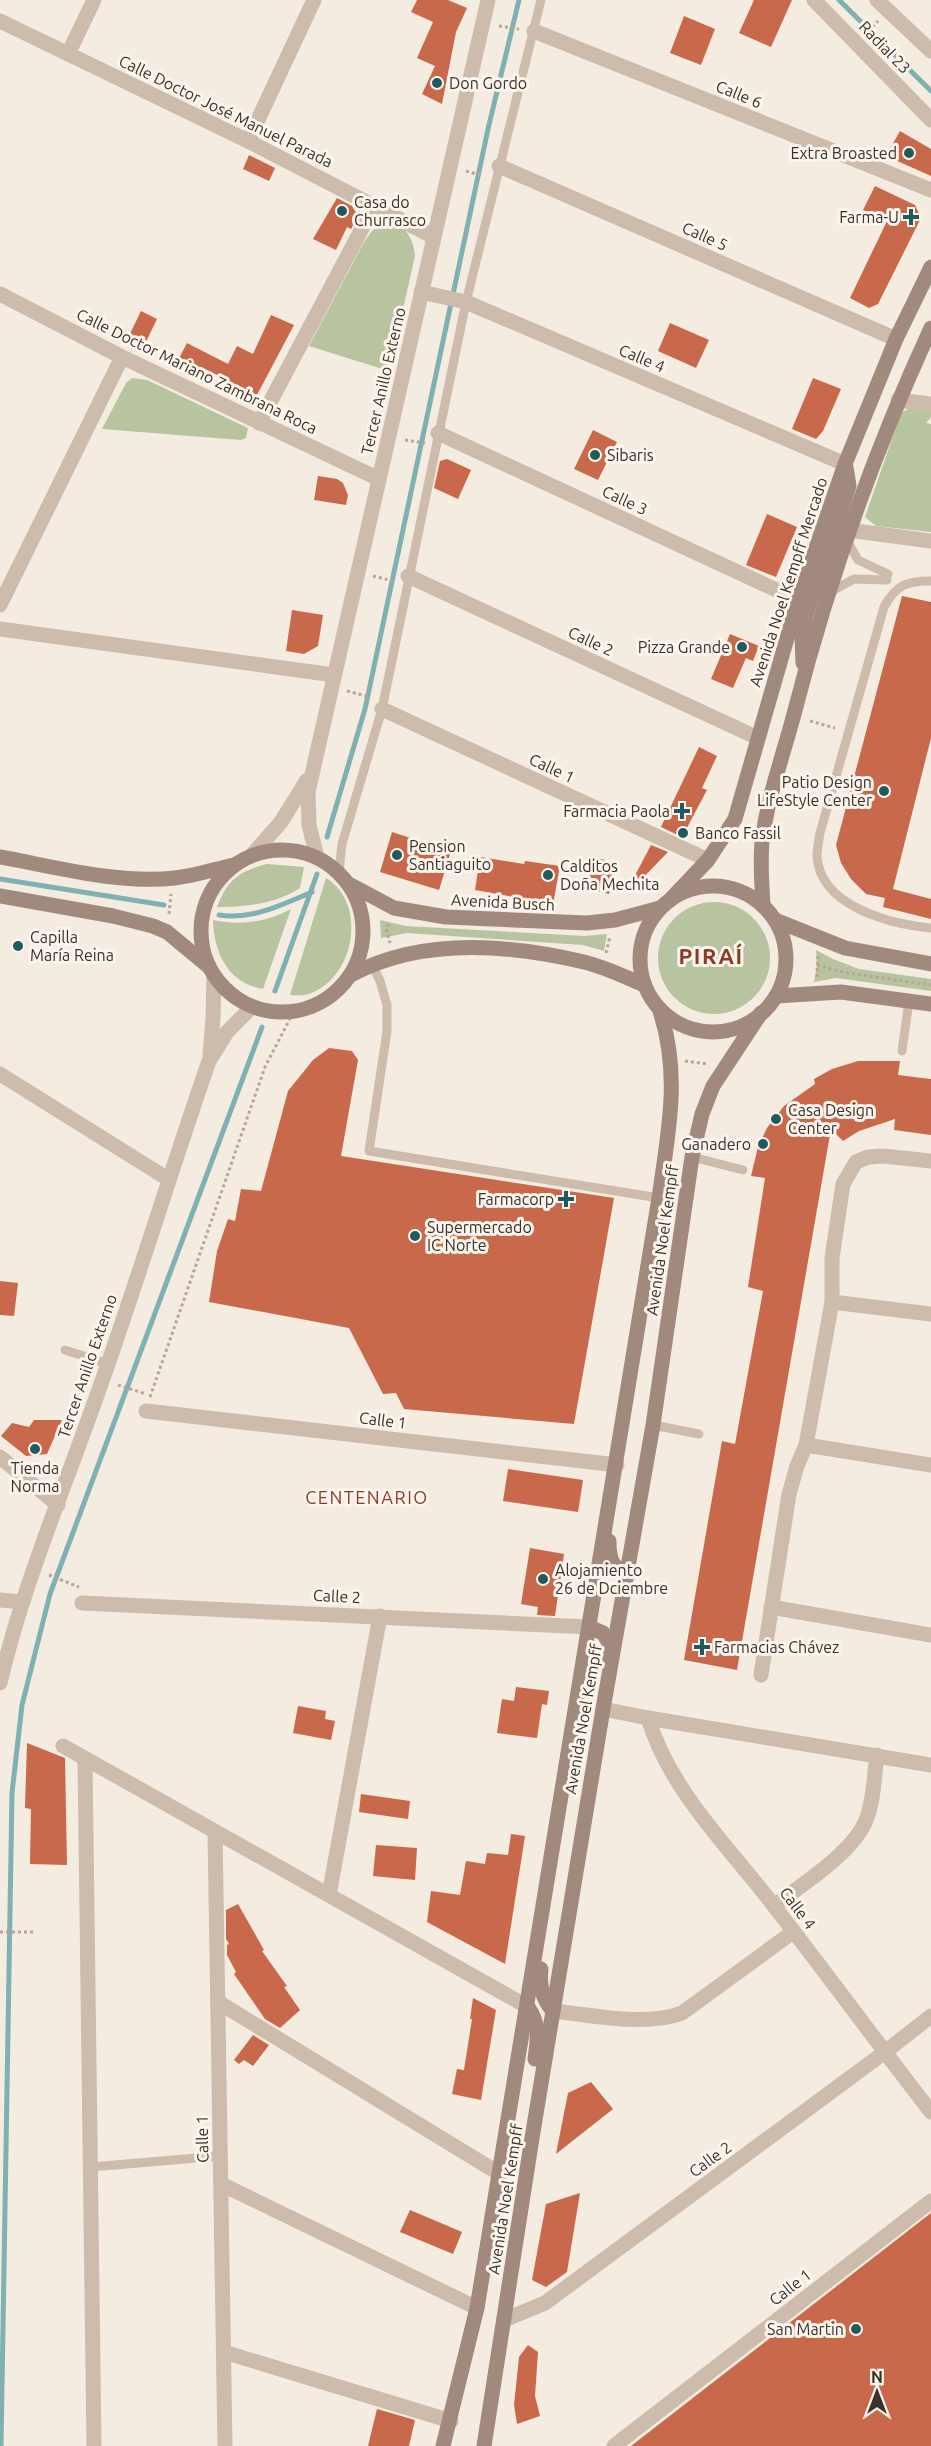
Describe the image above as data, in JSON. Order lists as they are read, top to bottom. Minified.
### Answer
{"streets":{"main road":["Avenida Noel Kempff Mercado","Avenida Busch","Avenida Noel Kempff"],"street":["Radial 23","Calle 6","Calle Doctor José Manuel Parada","Calle 5","Calle 4","Calle Doctor Mariano Zambrana Roca","Tercer Anillo Externo","Calle 3","Calle 2","Calle 1"]},"crossings":[["Calle Doctor José Manuel Parada","Tercer Anillo Externo"],["Calle 5","Avenida Noel Kempff Mercado"],["Calle 4","Tercer Anillo Externo"],["Calle 4","Avenida Noel Kempff Mercado"],["Calle 4","Calle 2"],["Calle Doctor Mariano Zambrana Roca","Tercer Anillo Externo"],["Tercer Anillo Externo","Avenida Busch"],["Calle 3","Avenida Noel Kempff Mercado"],["Avenida Noel Kempff Mercado","Calle 2"],["Avenida Noel Kempff Mercado","Calle 1"],["Avenida Noel Kempff Mercado","Avenida Busch"],["Avenida Noel Kempff Mercado","Avenida Noel Kempff"],["Calle 2","Avenida Noel Kempff"],["Calle 1","Avenida Noel Kempff"],["Avenida Busch","Avenida Noel Kempff"]],"districts":["PIRAÍ","CENTENARIO"],"places":{"other":["Don Gordo","Extra Broasted","Casa do Churrasco","Sibaris","Pizza Grande","Patio Design LifeStyle Center","Banco Fassil","Pension Santiaguito","Calditos Doña Mechita","Capilla María Reina","Casa Design Center","Ganadero","Supermercado IC Norte","Tienda Norma","Alojamiento 26 de Dciembre","San Martin"],"health":["Farma-U","Farmacia Paola","Farmacorp","Farmacias Chávez"]},"north":"top"}
